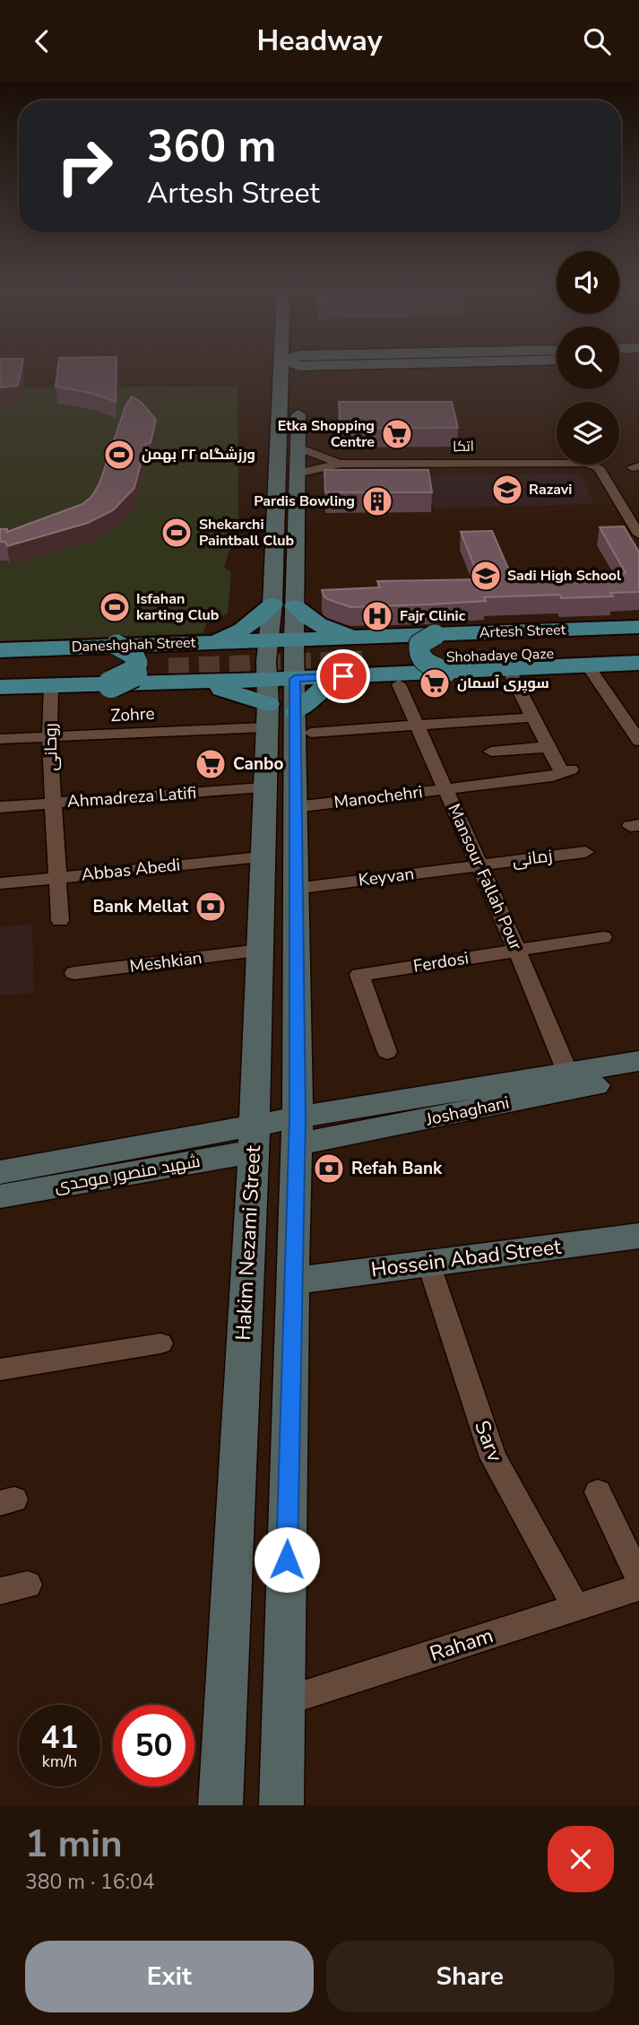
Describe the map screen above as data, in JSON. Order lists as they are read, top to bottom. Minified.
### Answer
{"streets":{"main road":["Artesh Street","Daneshghah Street","Shohadaye Qaze","Joshaghani","شهید منصور موحدی","Hakim Nezami Street","Hossein Abad Street"],"street":["اتکا","Zohre","روحانی","Ahmadreza Latifi","Manochehri","زمانی","Abbas Abedi","Keyvan","Mansour Fallah Pour","Meshkian","Ferdosi","Sarv","Raham"]},"crossings":[["Artesh Street","Daneshghah Street"],["Artesh Street","Shohadaye Qaze"],["Artesh Street","Zohre"],["Artesh Street","Hakim Nezami Street"],["Daneshghah Street","Zohre"],["Daneshghah Street","Hakim Nezami Street"],["Zohre","روحانی"],["Zohre","Mansour Fallah Pour"],["Zohre","Hakim Nezami Street"],["روحانی","Ahmadreza Latifi"],["روحانی","Abbas Abedi"],["Ahmadreza Latifi","Hakim Nezami Street"],["Manochehri","Mansour Fallah Pour"],["زمانی","Keyvan"],["زمانی","Mansour Fallah Pour"],["Abbas Abedi","Hakim Nezami Street"],["Keyvan","Mansour Fallah Pour"],["Mansour Fallah Pour","Ferdosi"],["Mansour Fallah Pour","Joshaghani"],["Meshkian","Hakim Nezami Street"],["شهید منصور موحدی","Hakim Nezami Street"],["Hossein Abad Street","Sarv"],["Sarv","Raham"]],"places":{"supermarket":["Etka Shopping Centre","سوپری آسمان","Canbo"],"sports":["ورزشگاه ۲۲ بهمن","Shekarchi Paintball Club","Isfahan karting Club"],"school or university":["Razavi","Sadi High School"],"building":["Pardis Bowling"],"hospital":["Fajr Clinic"],"bank":["Bank Mellat","Refah Bank"]},"page":{"header":"Headway","turn":["360 m","Artesh Street"],"speed":"41 km/h","limit":"50","heading":["1 min","380 m · 16:04"],"buttons":["Exit","Share"]}}
